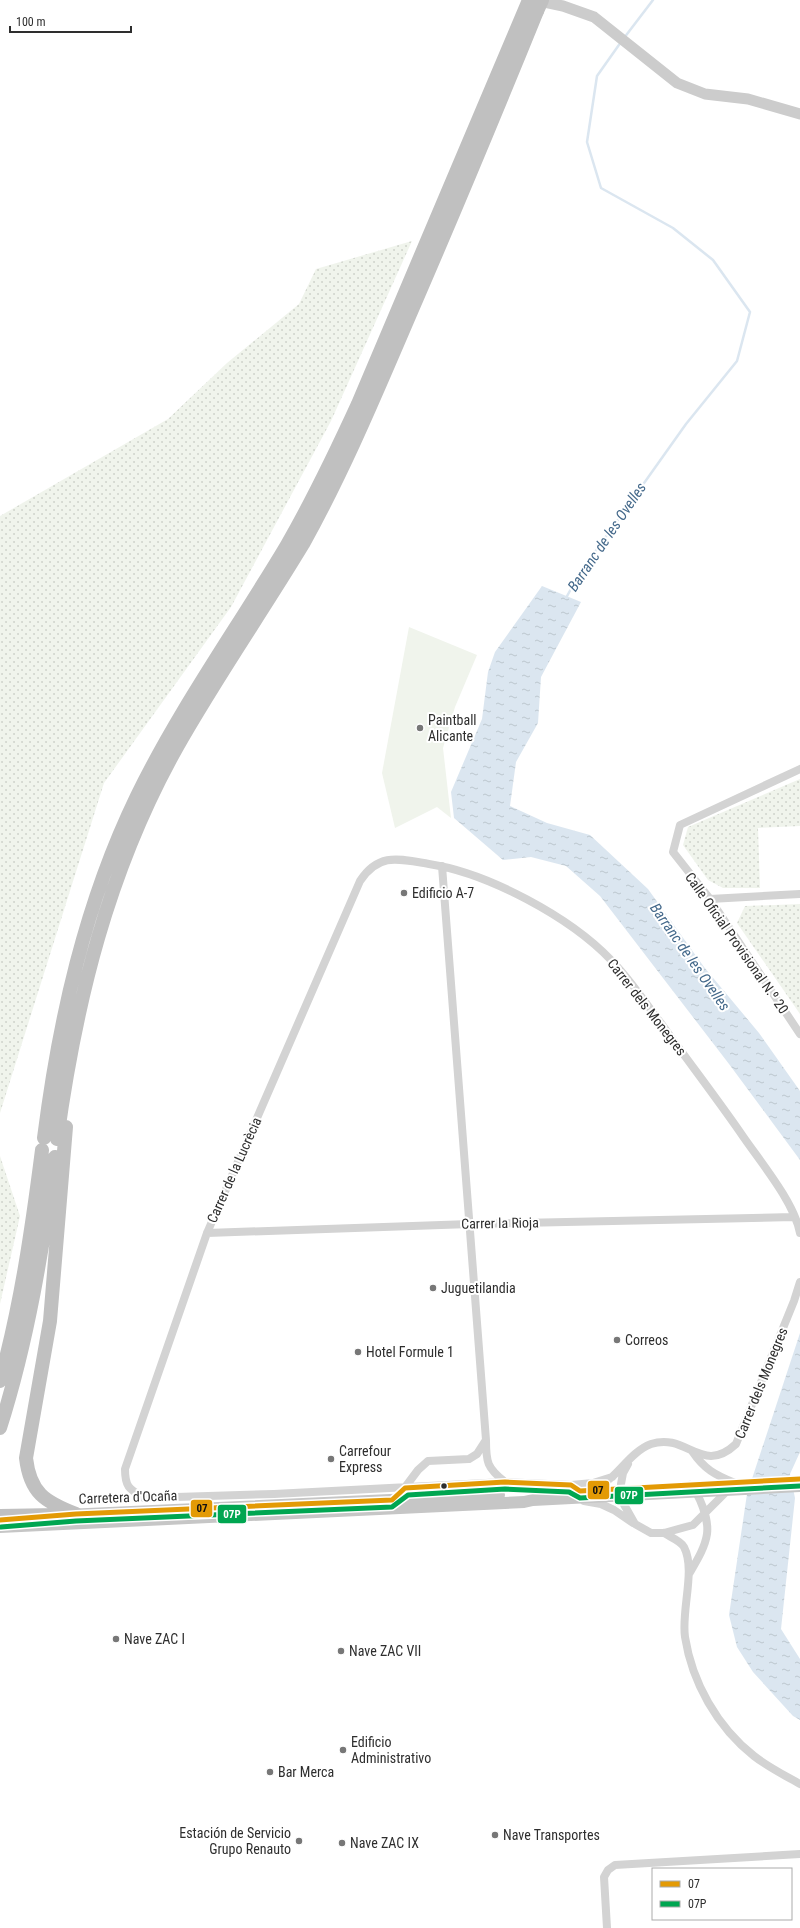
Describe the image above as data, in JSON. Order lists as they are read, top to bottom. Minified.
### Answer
{"streets":{"main road":["Carretera d'Ocaña"],"street":["Calle Oficial Provisional N.º 20","Carrer dels Monegres","Carrer de la Lucrècia","Carrer la Rioja"]},"crossings":[["Carrer dels Monegres","Carrer de la Lucrècia"],["Carrer dels Monegres","Carrer la Rioja"],["Carrer dels Monegres","Carretera d'Ocaña"],["Carrer de la Lucrècia","Carrer la Rioja"],["Carrer de la Lucrècia","Carretera d'Ocaña"]],"water":["Barranc de les Ovelles"],"places":["Paintball Alicante","Edificio A-7","Juguetilandia","Correos","Hotel Formule 1","Carrefour Express","Nave ZAC I","Nave ZAC VII","Edificio Administrativo","Bar Merca","Nave Transportes","Estación de Servicio Grupo Renauto","Nave ZAC IX"],"lines":["transit line 07","transit line 07P"],"legend":["07","07P"],"scale_bar":"100 m"}
